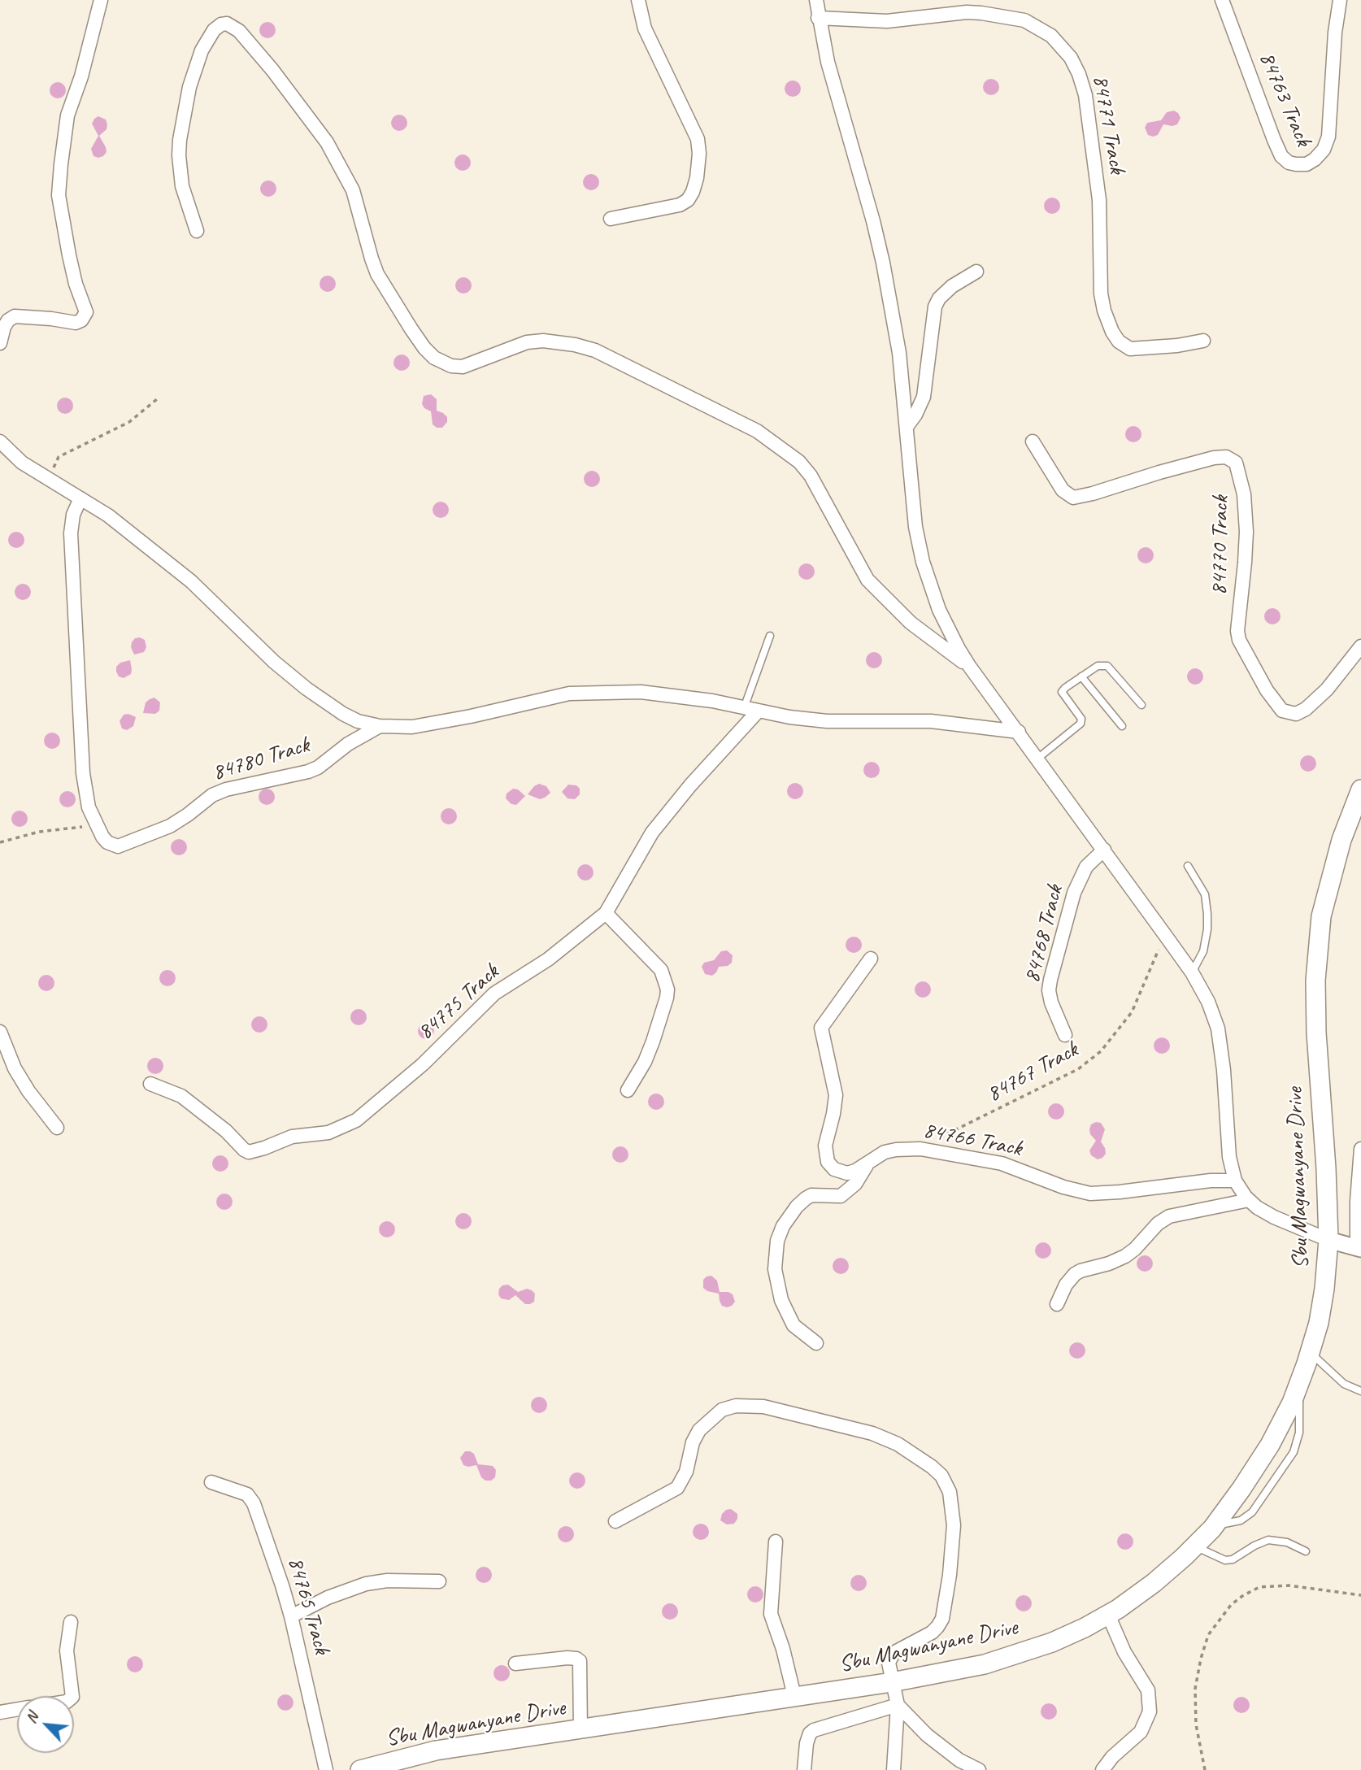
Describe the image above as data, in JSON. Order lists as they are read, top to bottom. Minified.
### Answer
{"streets":{"main road":["Sbu Magwanyane Drive"],"street":["84763 Track","84771 Track","84770 Track","84780 Track","84768 Track","84775 Track","84766 Track","84765 Track"],"path":["84767 Track"]},"crossings":[["84767 Track","84766 Track"]],"north":"top left"}
